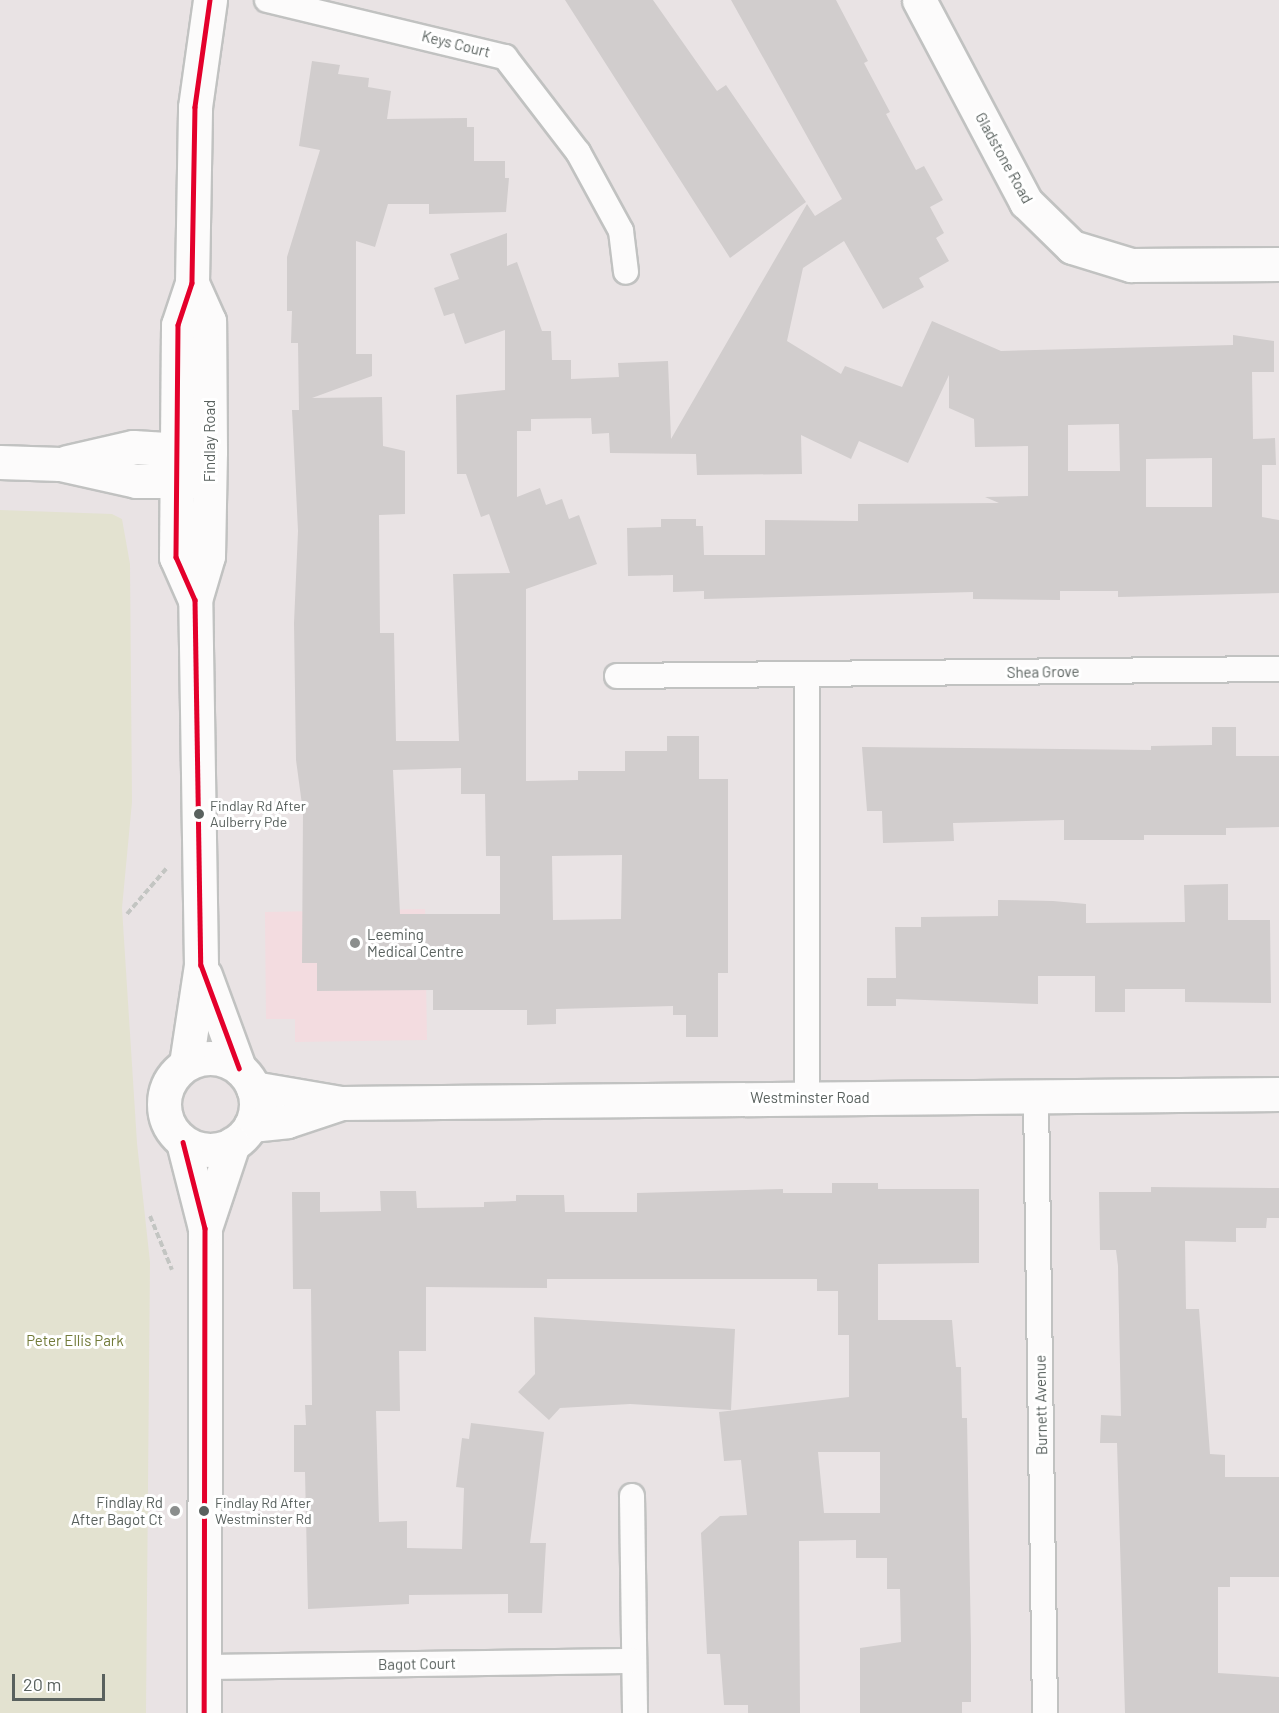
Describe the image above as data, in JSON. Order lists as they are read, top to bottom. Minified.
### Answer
{"streets":{"main road":["Gladstone Road","Findlay Road","Westminster Road"],"street":["Keys Court","Shea Grove","Burnett Avenue","Bagot Court"]},"crossings":[["Findlay Road","Westminster Road"],["Westminster Road","Burnett Avenue"]],"parks":["Peter Ellis Park"],"places":["Findlay Rd After Aulberry Pde","Leeming Medical Centre","Findlay Rd After Bagot Ct","Findlay Rd After Westminster Rd"],"scale_bar":"20 m"}
